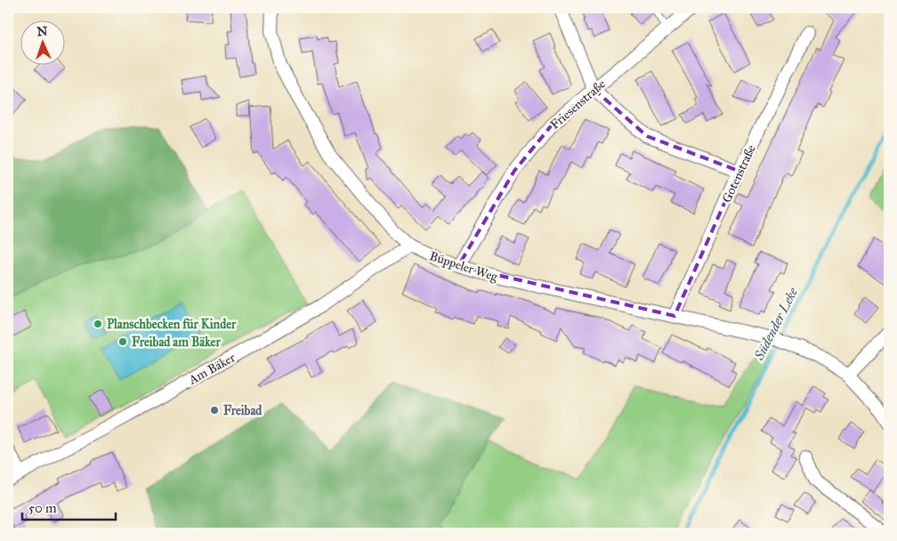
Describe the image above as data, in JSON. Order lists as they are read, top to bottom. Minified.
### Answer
{"streets":{"street":["Friesenstraße","Gotenstraße","Büppeler Weg","Am Bäker"]},"crossings":[["Friesenstraße","Büppeler Weg"],["Gotenstraße","Büppeler Weg"],["Büppeler Weg","Am Bäker"]],"water":["Südender Leke"],"places":["Planschbecken für Kinder","Freibad am Bäker","Freibad"],"scale_bar":"50 m","north":"top"}
